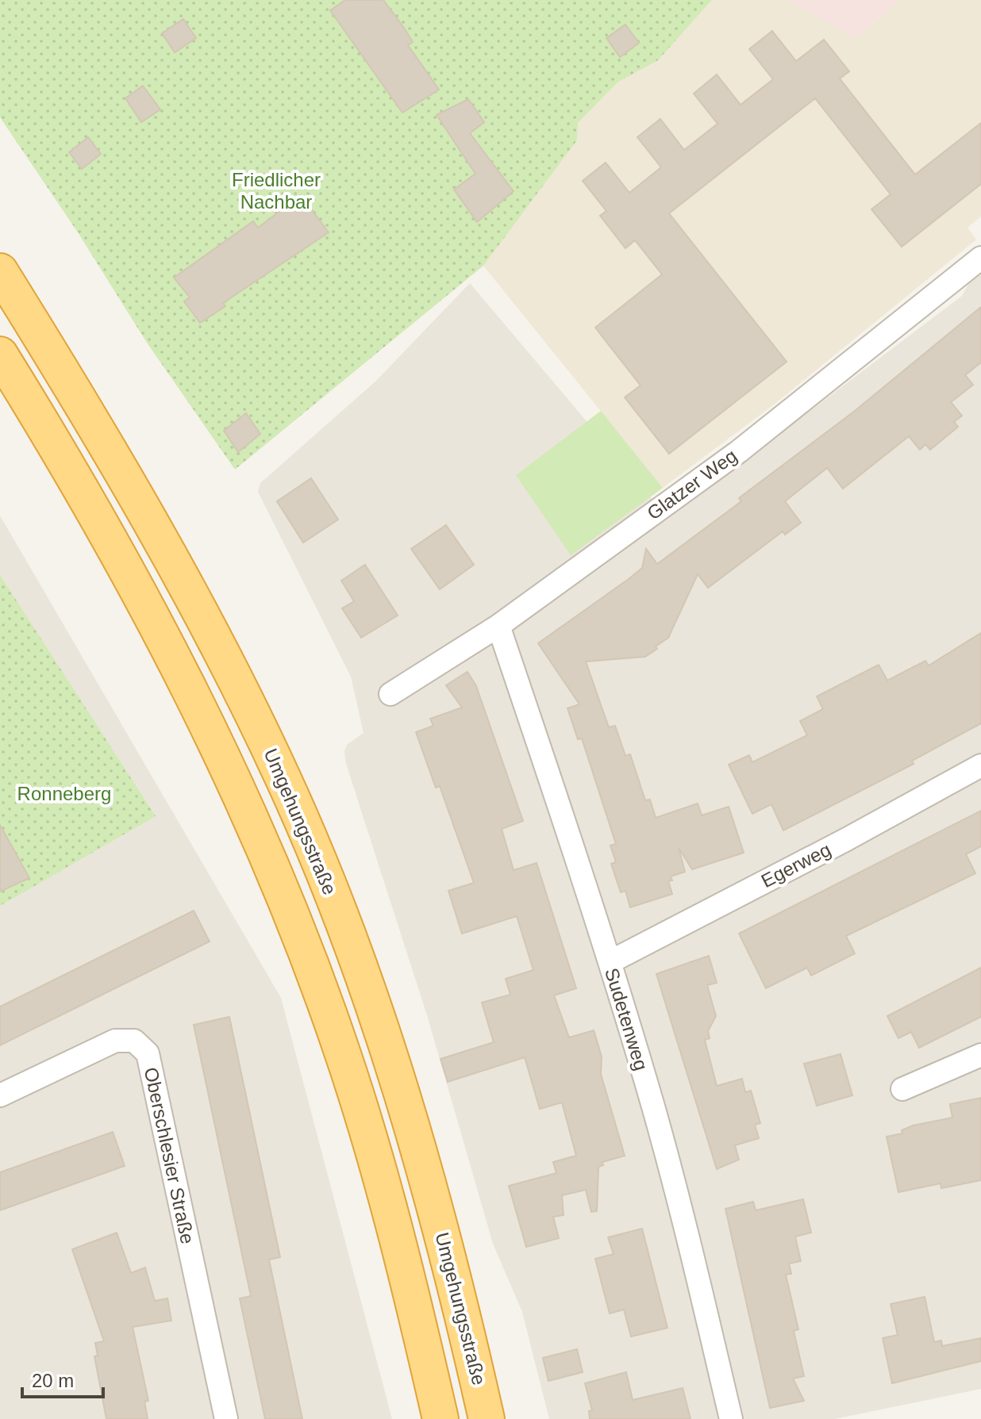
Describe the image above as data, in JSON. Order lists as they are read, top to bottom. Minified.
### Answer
{"streets":{"highway":["Umgehungsstraße"],"street":["Glatzer Weg","Egerweg","Sudetenweg","Oberschlesier Straße"]},"crossings":[["Glatzer Weg","Sudetenweg"],["Egerweg","Sudetenweg"]],"parks":["Friedlicher Nachbar","Ronneberg"],"scale_bar":"20 m"}
